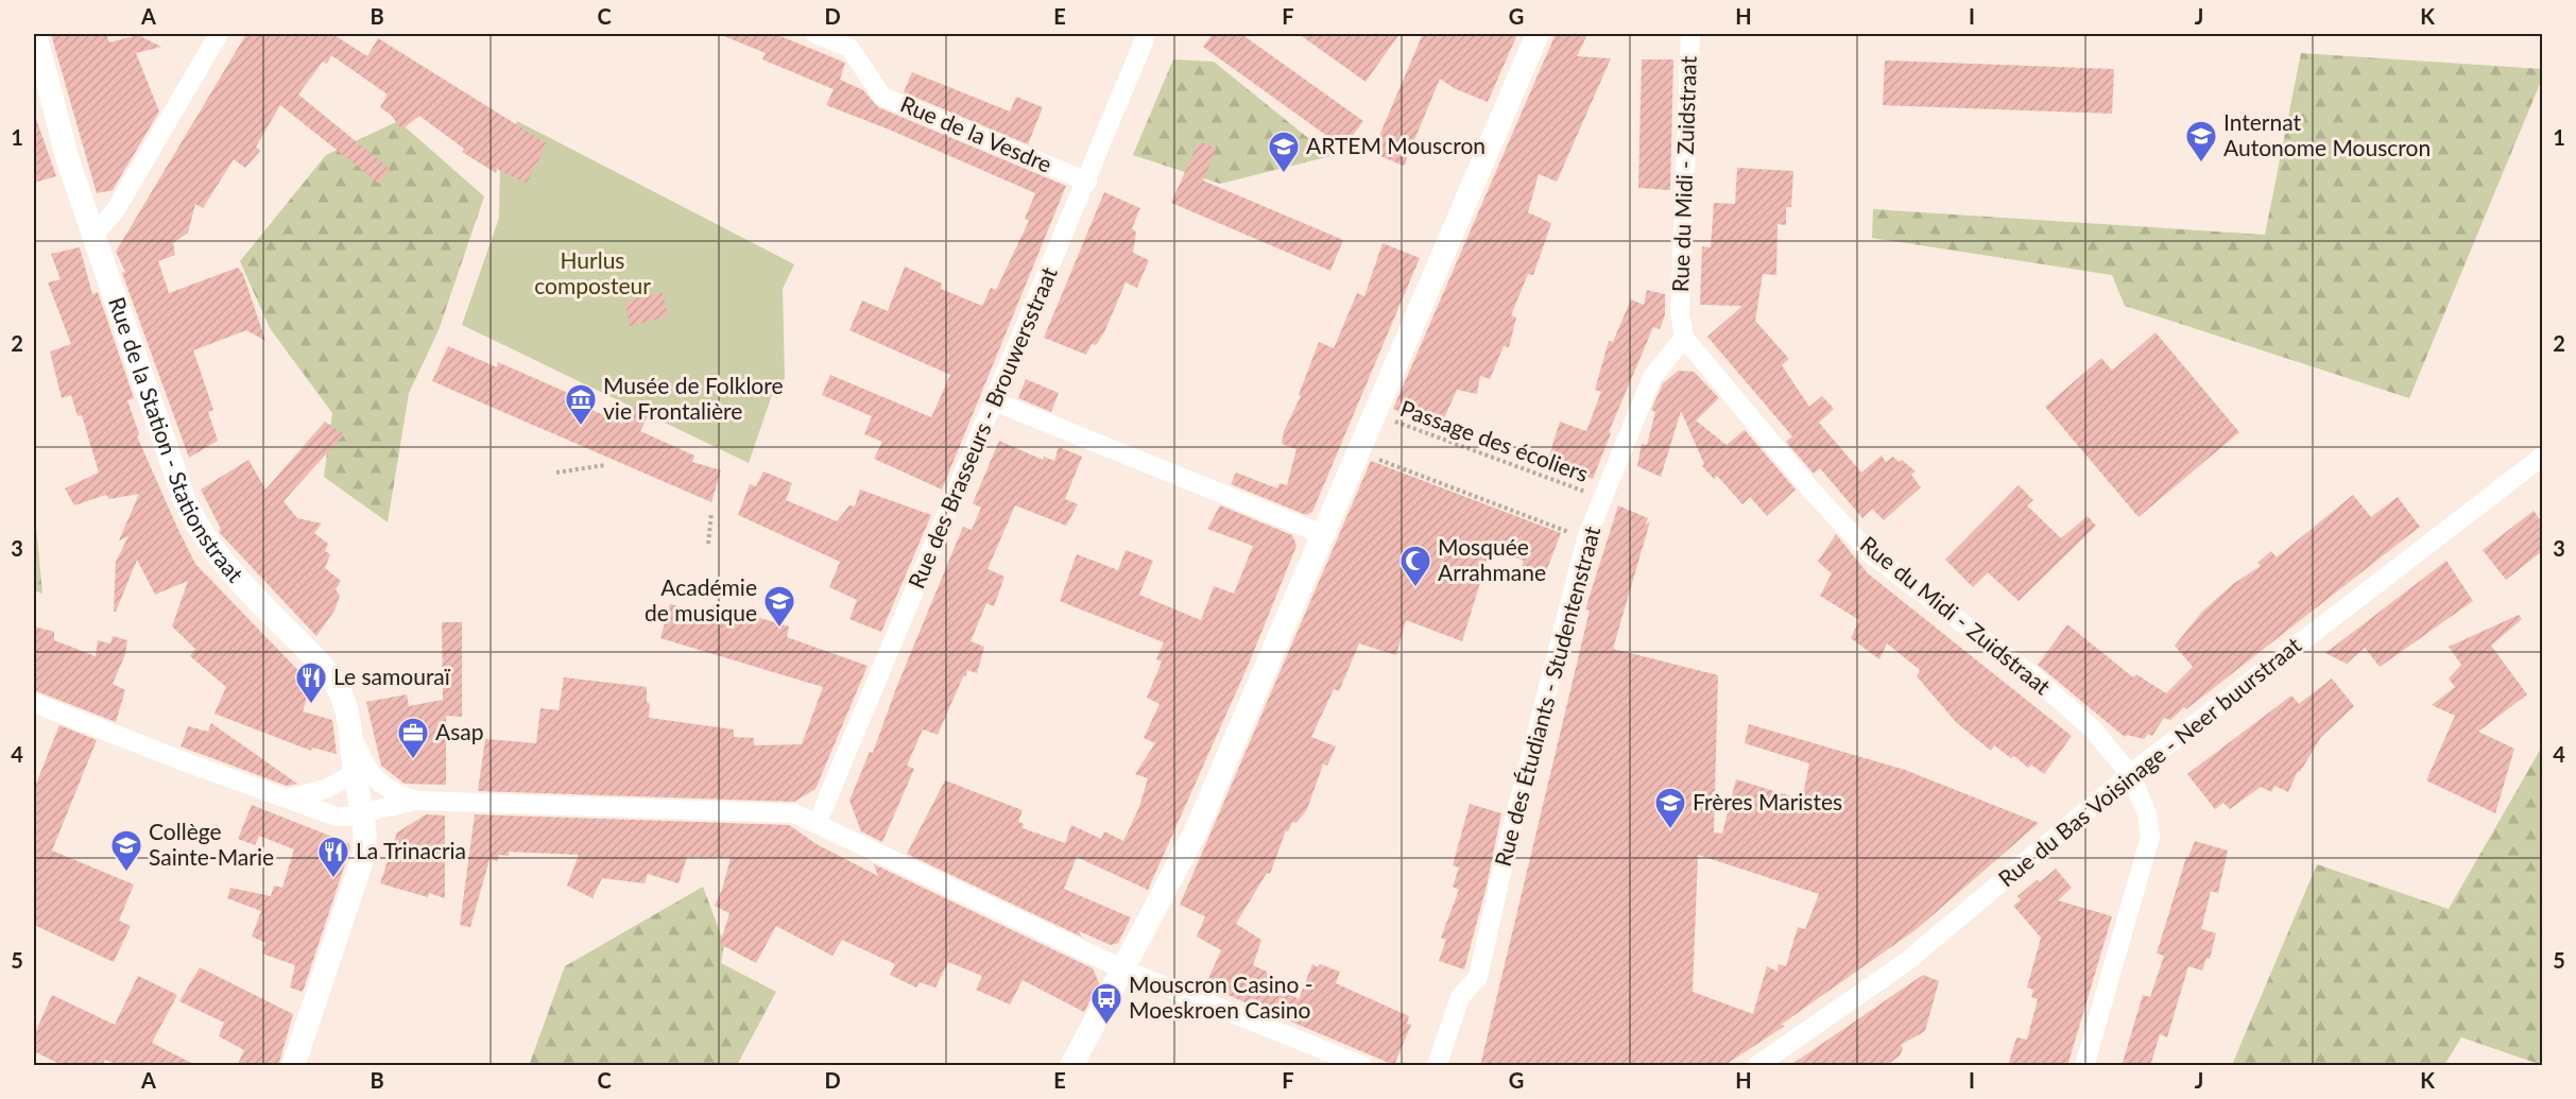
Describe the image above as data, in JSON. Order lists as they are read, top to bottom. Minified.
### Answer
{"streets":{"street":["Rue de la Vesdre","Rue du Midi - Zuidstraat","Rue des Brasseurs - Brouwersstraat","Rue de la Station - Stationstraat","Rue des Étudiants - Studentenstraat","Rue du Bas Voisinage - Neer buurstraat"],"path":["Passage des écoliers"]},"crossings":[["Rue de la Vesdre","Rue des Brasseurs - Brouwersstraat"],["Rue du Midi - Zuidstraat","Rue des Étudiants - Studentenstraat"],["Rue du Midi - Zuidstraat","Rue du Bas Voisinage - Neer buurstraat"],["Passage des écoliers","Rue des Étudiants - Studentenstraat"]],"parks":["Hurlus composteur"],"places":{"school or university":["Internat Autonome Mouscron","ARTEM Mouscron","Académie de musique","Frères Maristes","Collège Sainte-Marie"],"museum":["Musée de Folklore vie Frontalière"],"mosque":["Mosquée Arrahmane"],"restaurant":["Le samouraï","La Trinacria"],"office":["Asap"],"bus stop":["Mouscron Casino - Moeskroen Casino"]},"grid":{"columns":["A","B","C","D","E","F","G","H","I","J","K"],"rows":["1","2","3","4","5"]}}
